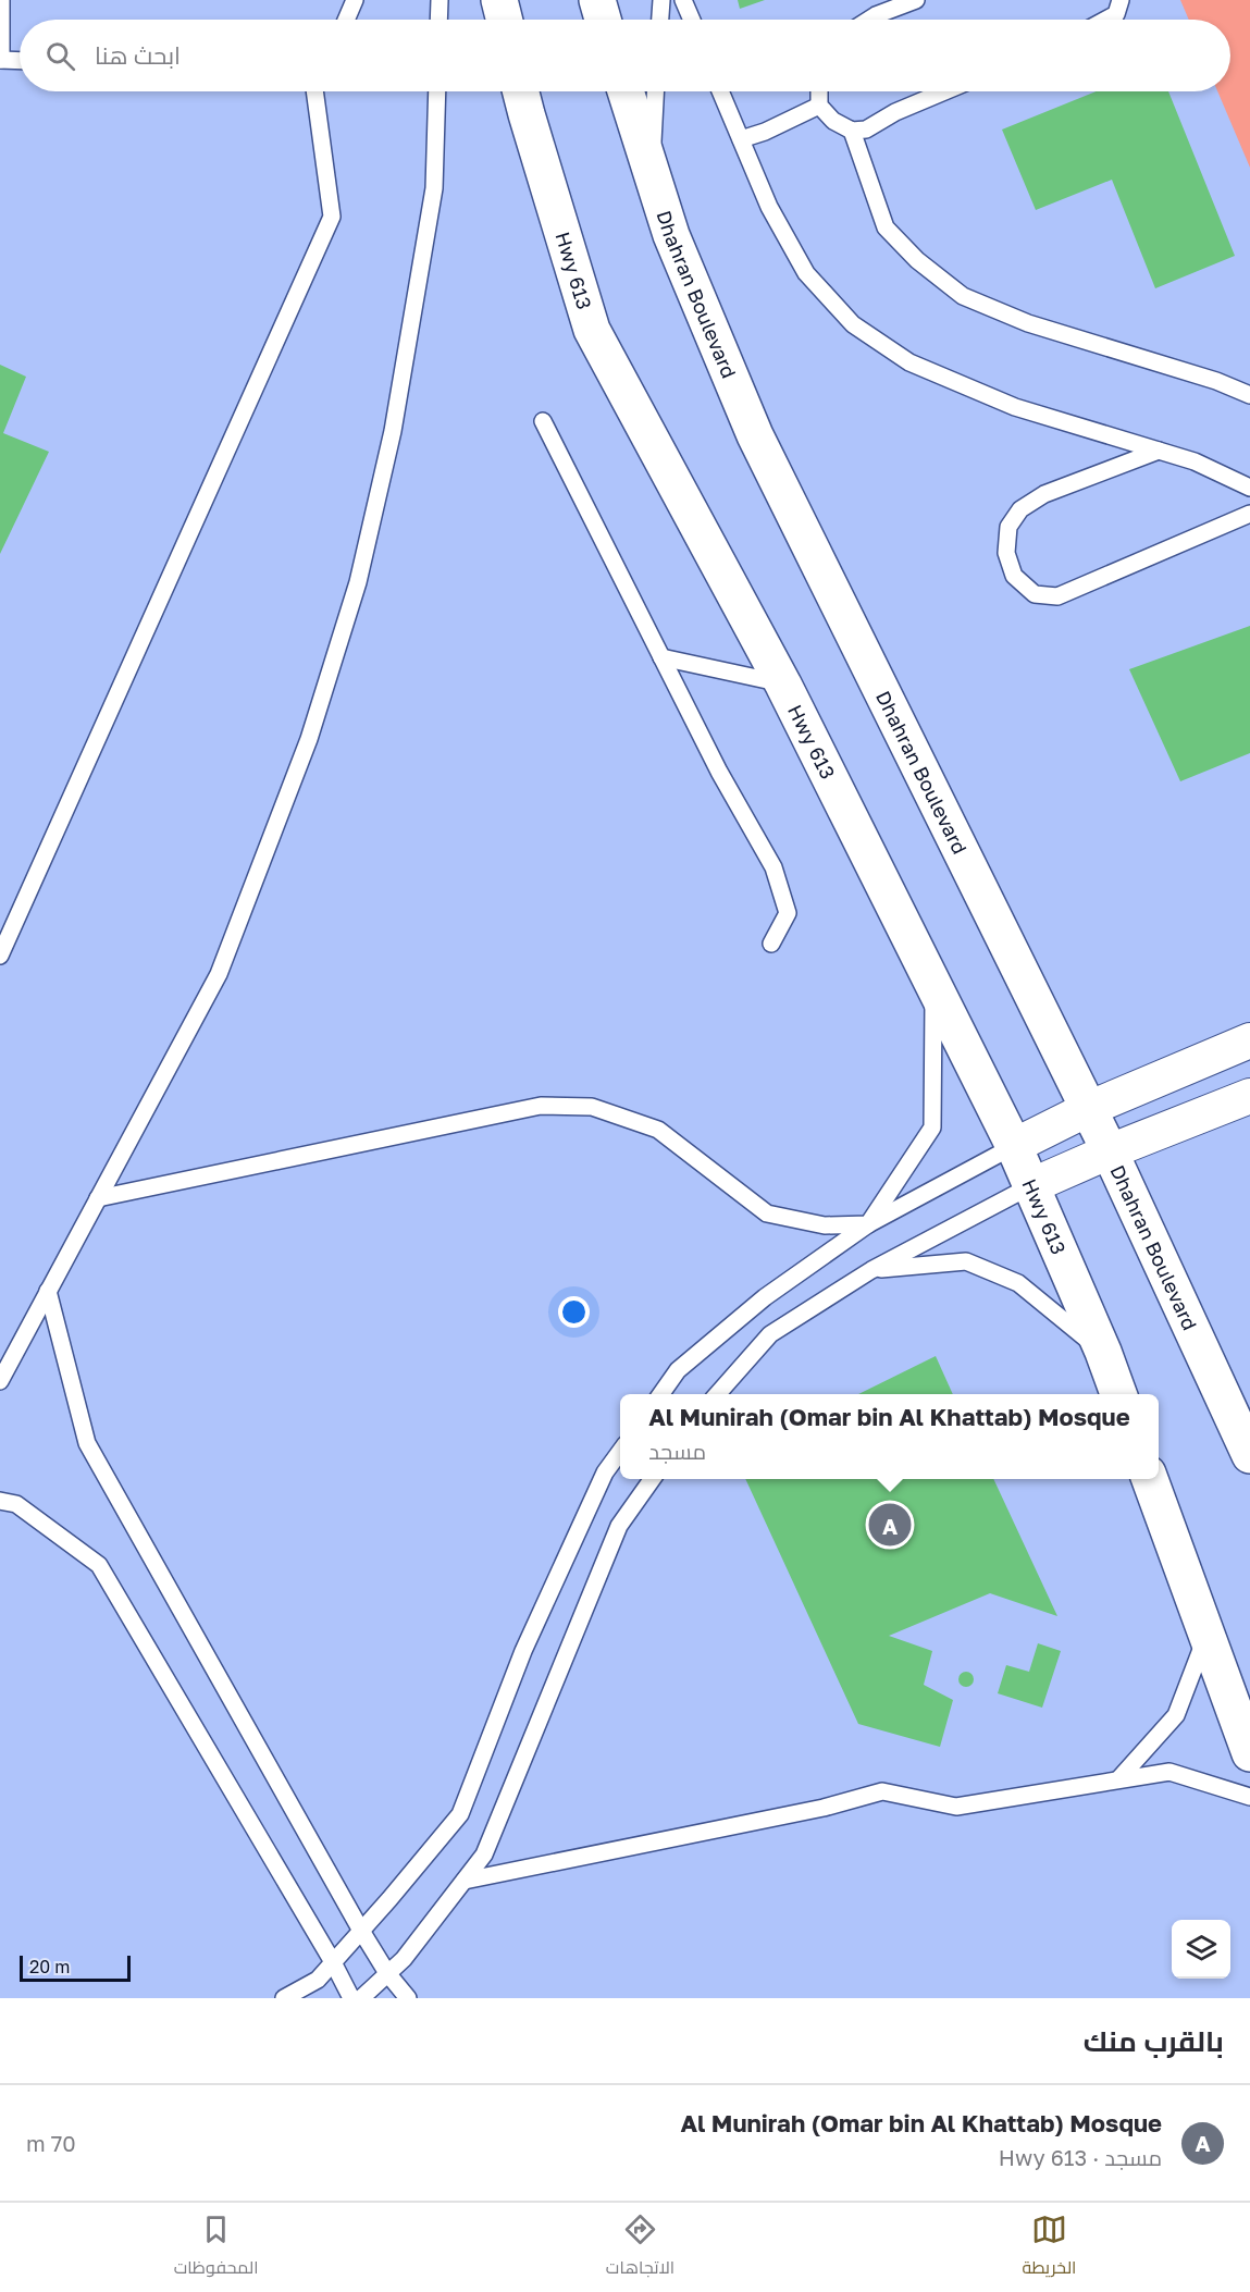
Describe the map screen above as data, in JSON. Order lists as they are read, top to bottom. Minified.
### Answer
{"streets":{"main road":["Hwy 613","Dhahran Boulevard"]},"scale_bar":"20 m","page":{"search":"ابحث هنا","popup":["Al Munirah (Omar bin Al Khattab) Mosque","مسجد"],"pins":"A","scale":"20 m","heading":"بالقرب منك","list":[{"mark":"A","name":"Al Munirah (Omar bin Al Khattab) Mosque","note":"مسجد · Hwy 613","value":"70 m"}],"nav":["الخريطة","الاتجاهات","المحفوظات"]}}
